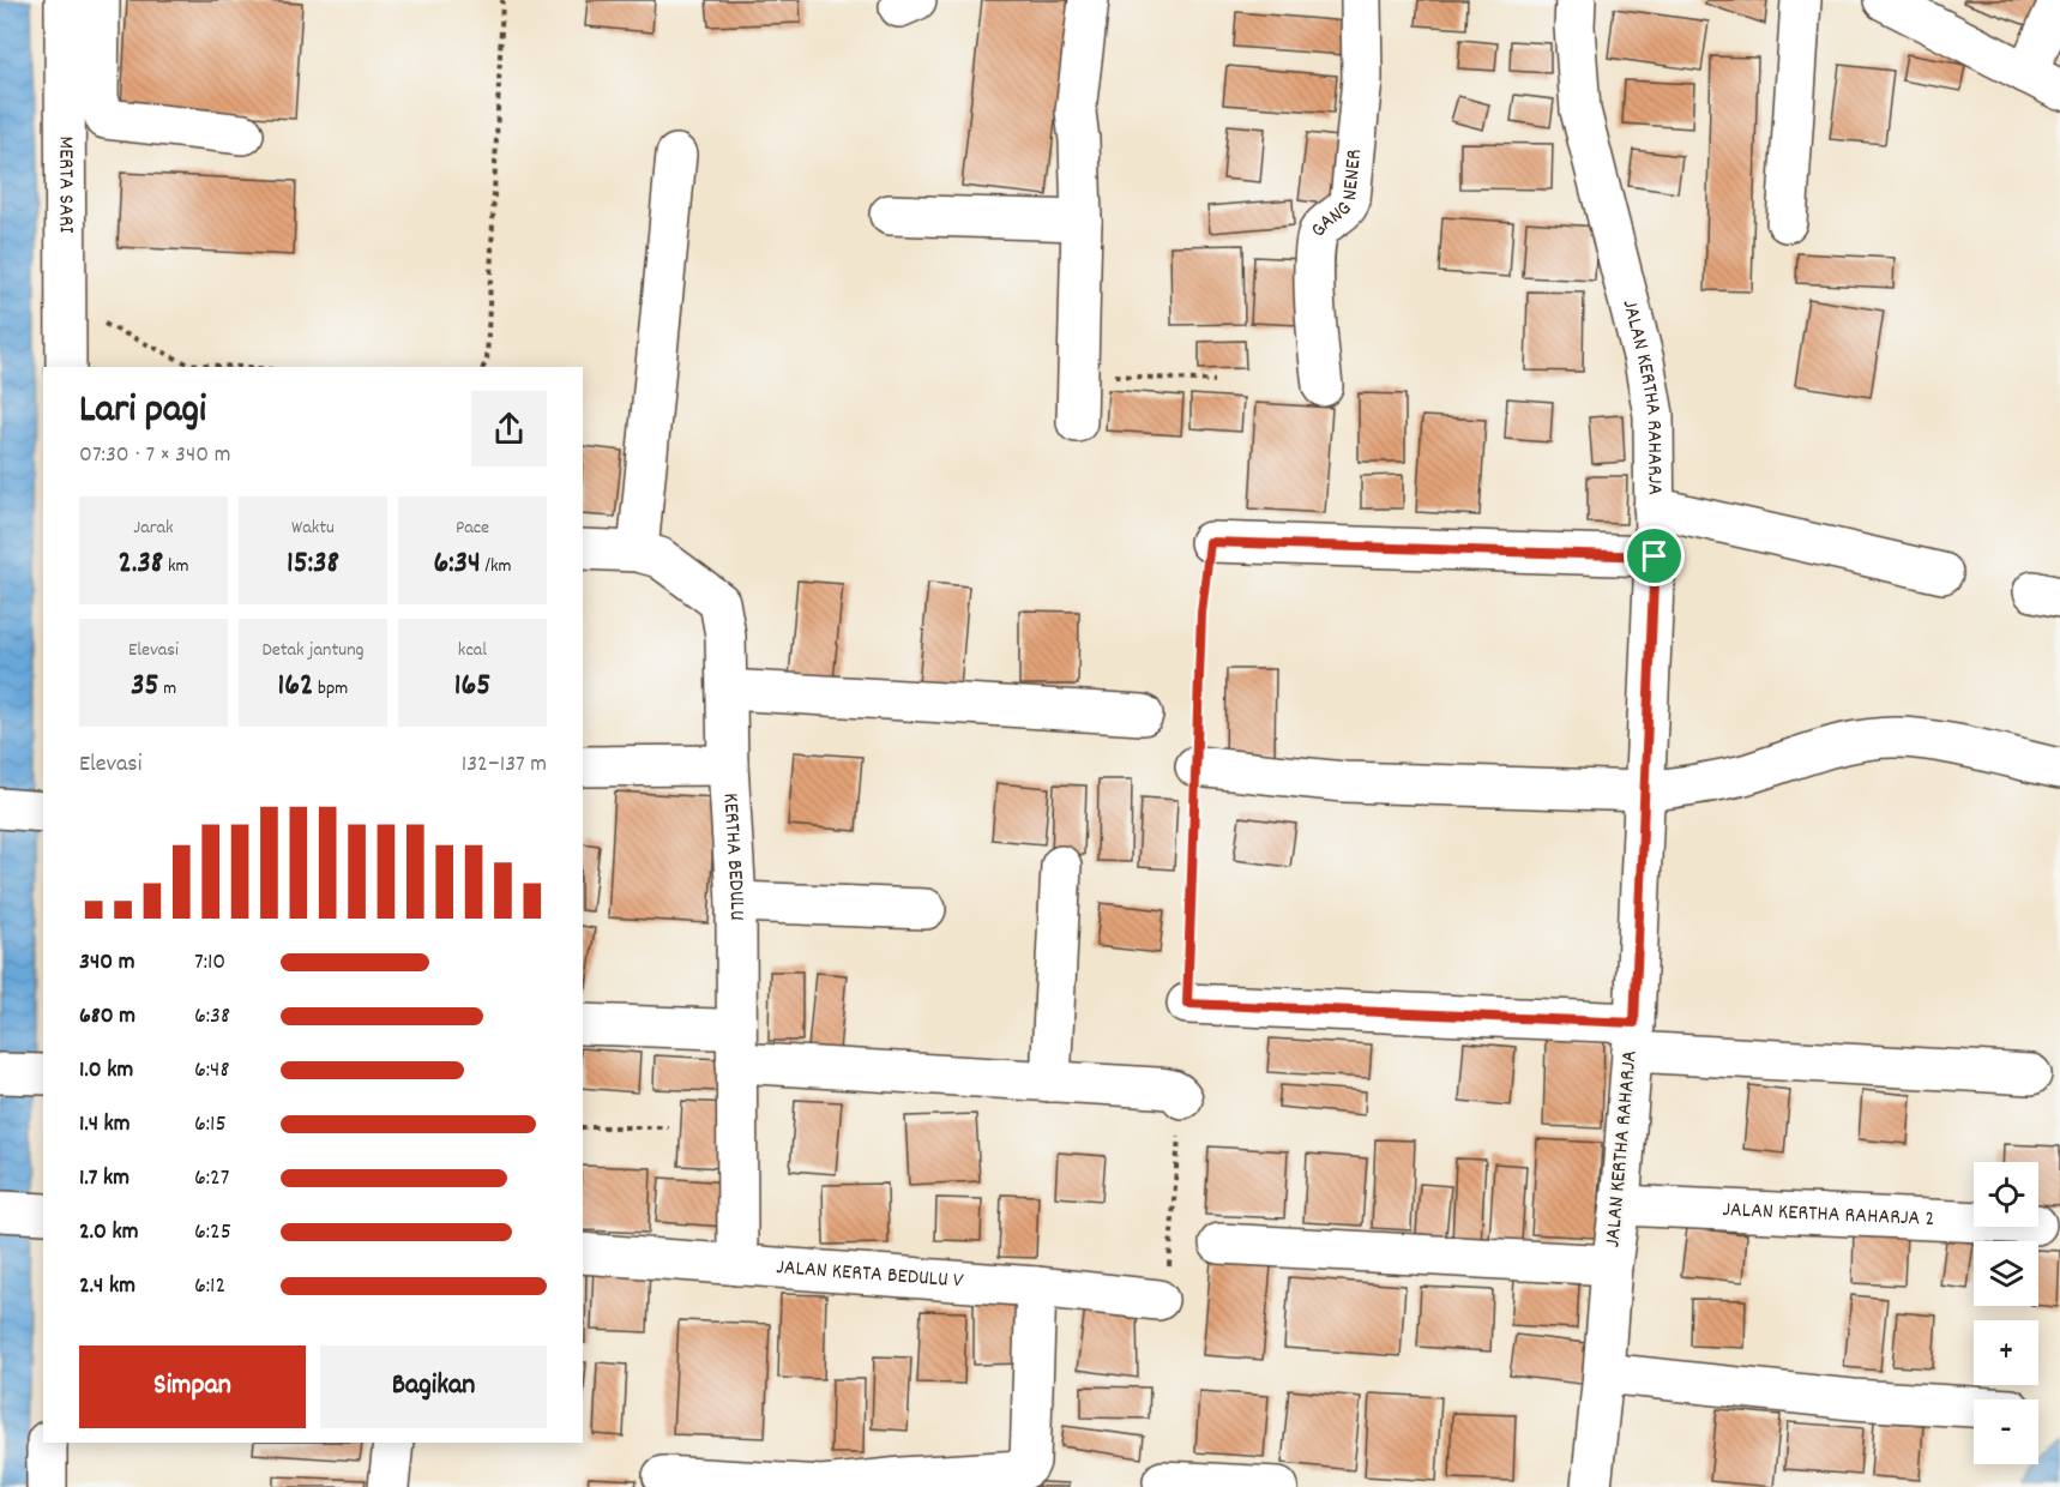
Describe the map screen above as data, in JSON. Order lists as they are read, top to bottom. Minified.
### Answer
{"streets":{"street":["MERTA SARI","GANG NENER","JALAN KERTHA RAHARJA","KERTHA BEDULU","JALAN KERTHA RAHARJA 2","JALAN KERTA BEDULU V"]},"crossings":[["JALAN KERTHA RAHARJA","JALAN KERTHA RAHARJA 2"],["KERTHA BEDULU","JALAN KERTA BEDULU V"]],"page":{"heading":["Lari pagi","07:30 · 7 × 340 m"],"stats":[["Jarak","2.38 km"],["Waktu","15:38"],["Pace","6:34 /km"],["Elevasi","35 m"],["Detak jantung","162 bpm"],["kcal","165"]],"chart":["Elevasi","132–137 m"],"list":[{"name":"340 m","note":"7:10"},{"name":"680 m","note":"6:38"},{"name":"1.0 km","note":"6:48"},{"name":"1.4 km","note":"6:15"},{"name":"1.7 km","note":"6:27"},{"name":"2.0 km","note":"6:25"},{"name":"2.4 km","note":"6:12"}],"map_buttons":["+","−"],"buttons":["Simpan","Bagikan"]}}
